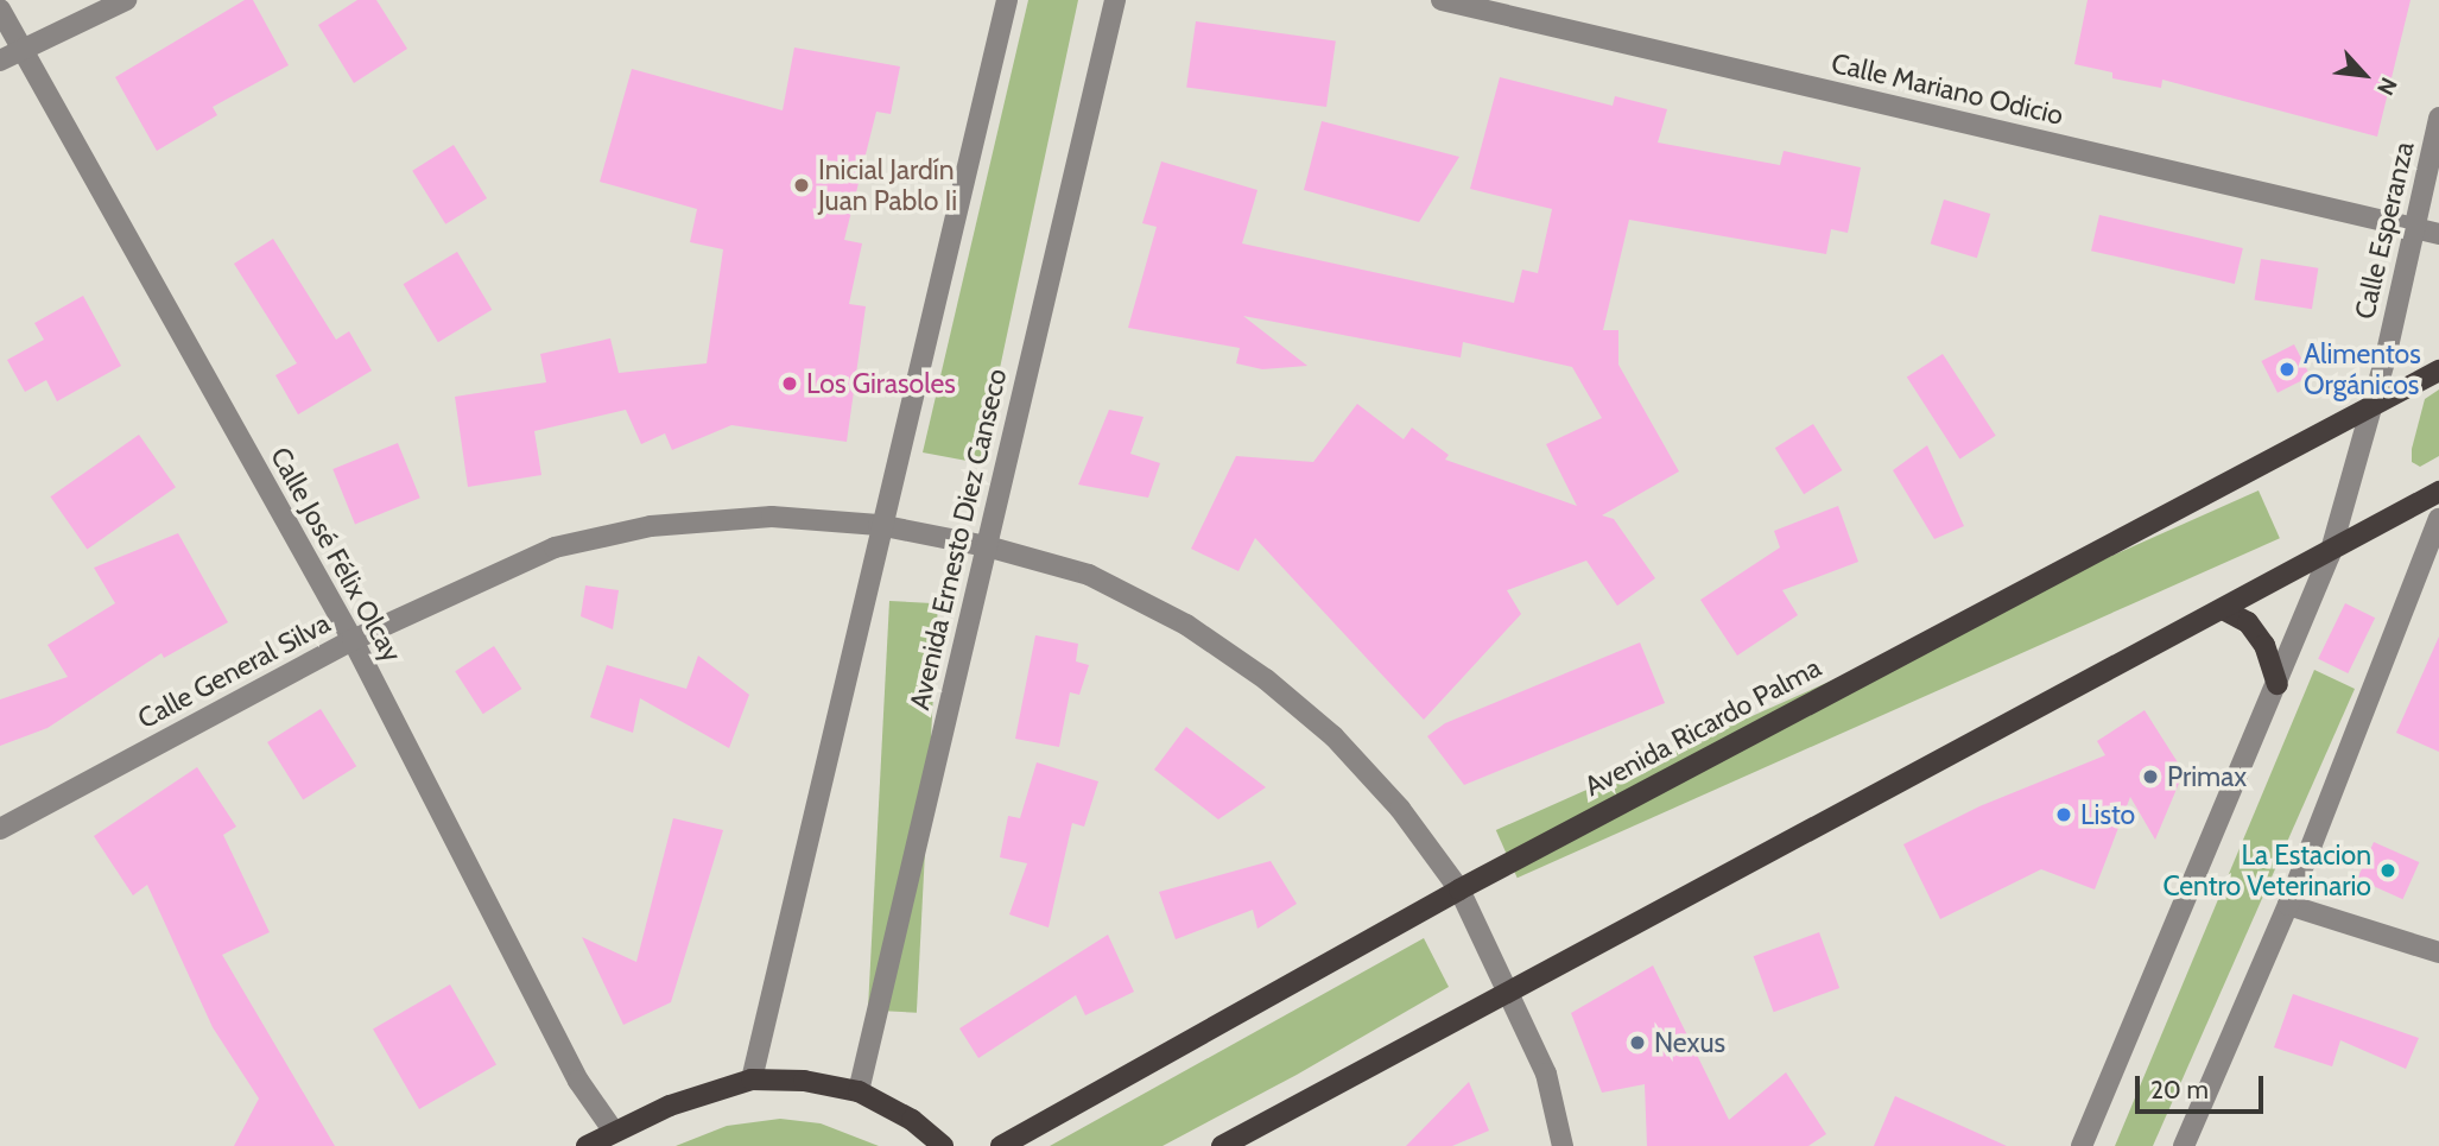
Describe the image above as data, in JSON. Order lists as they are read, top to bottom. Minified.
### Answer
{"streets":{"main road":["Avenida Ricardo Palma"],"street":["Calle Mariano Odicio","Calle Esperanza","Avenida Ernesto Diez Canseco","Calle José Félix Olcay","Calle General Silva"]},"crossings":[["Calle Mariano Odicio","Calle Esperanza"],["Calle Esperanza","Avenida Ricardo Palma"],["Avenida Ernesto Diez Canseco","Calle General Silva"],["Calle José Félix Olcay","Calle General Silva"],["Calle General Silva","Avenida Ricardo Palma"]],"places":["Inicial Jardín Juan Pablo Ii","Alimentos Orgánicos","Los Girasoles","Primax","Listo","La Estacion Centro Veterinario","Nexus"],"scale_bar":"20 m","north":"bottom right"}
